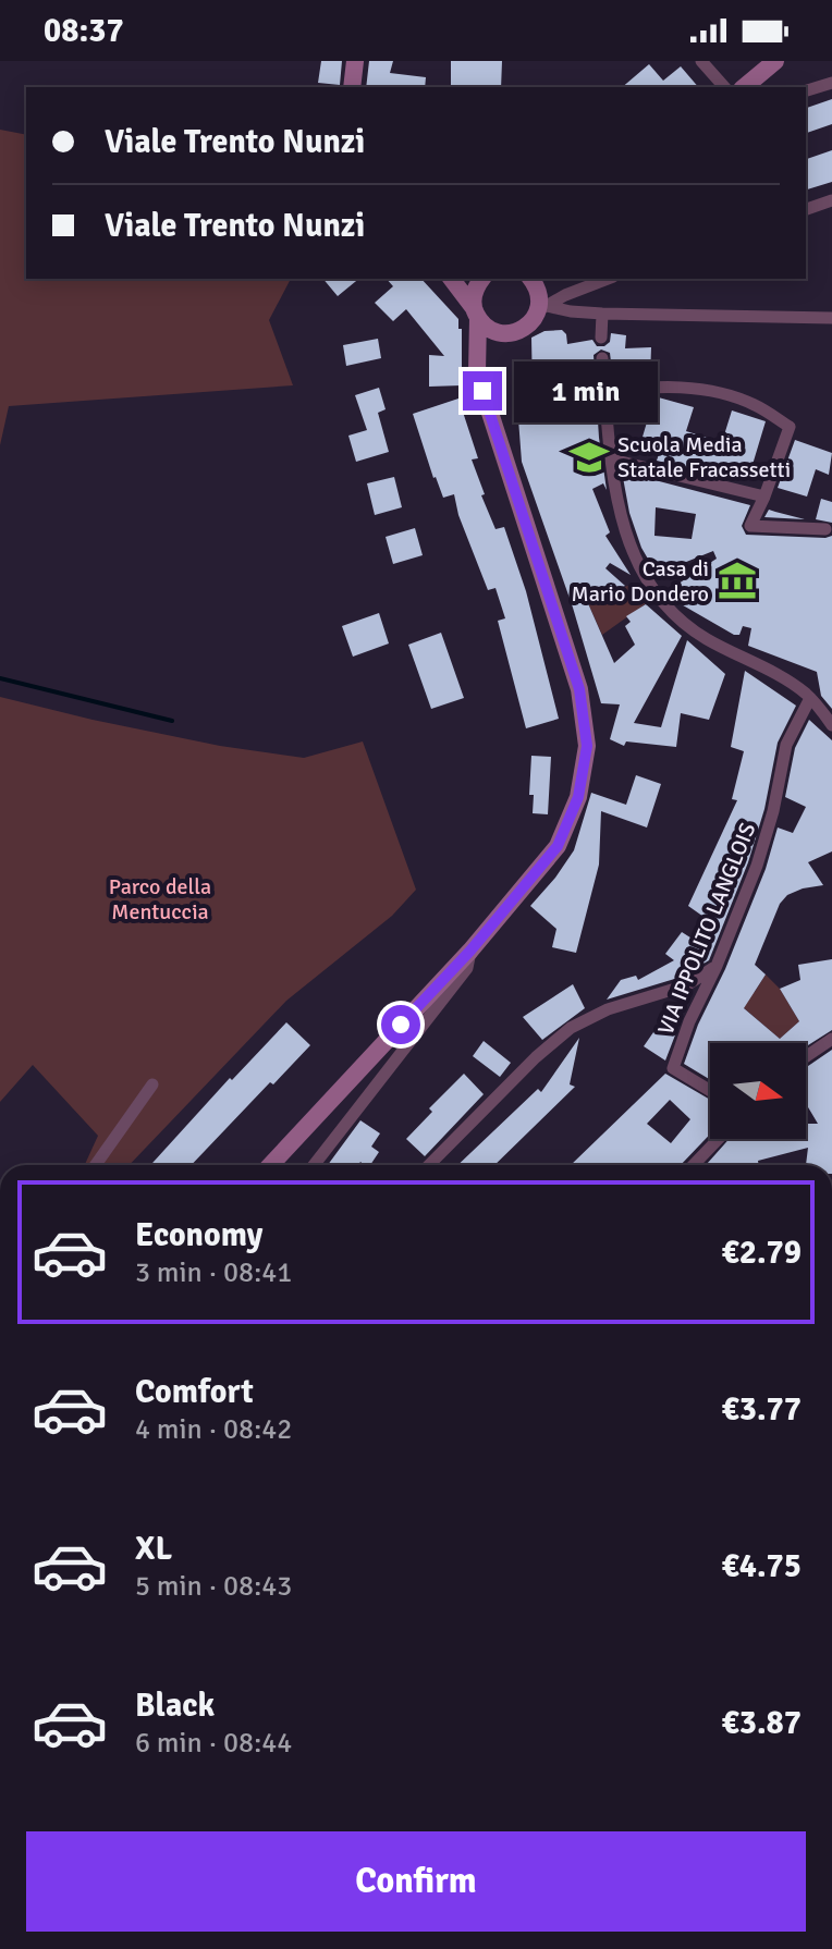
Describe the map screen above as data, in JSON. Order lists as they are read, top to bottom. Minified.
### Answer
{"streets":{"street":["VIA IPPOLITO LANGLOIS"]},"parks":["Parco della Mentuccia"],"places":{"school or university":["Scuola Media Statale Fracassetti"],"museum":["Casa di Mario Dondero"]},"north":"right","page":{"status":"08:37","banner":["Viale Trento Nunzi","Viale Trento Nunzi"],"bubble":"1 min","list":[{"name":"Economy","note":"3 min · 08:41","value":"€2.79"},{"name":"Comfort","note":"4 min · 08:42","value":"€3.77"},{"name":"XL","note":"5 min · 08:43","value":"€4.75"},{"name":"Black","note":"6 min · 08:44","value":"€3.87"}],"buttons":"Confirm"}}
